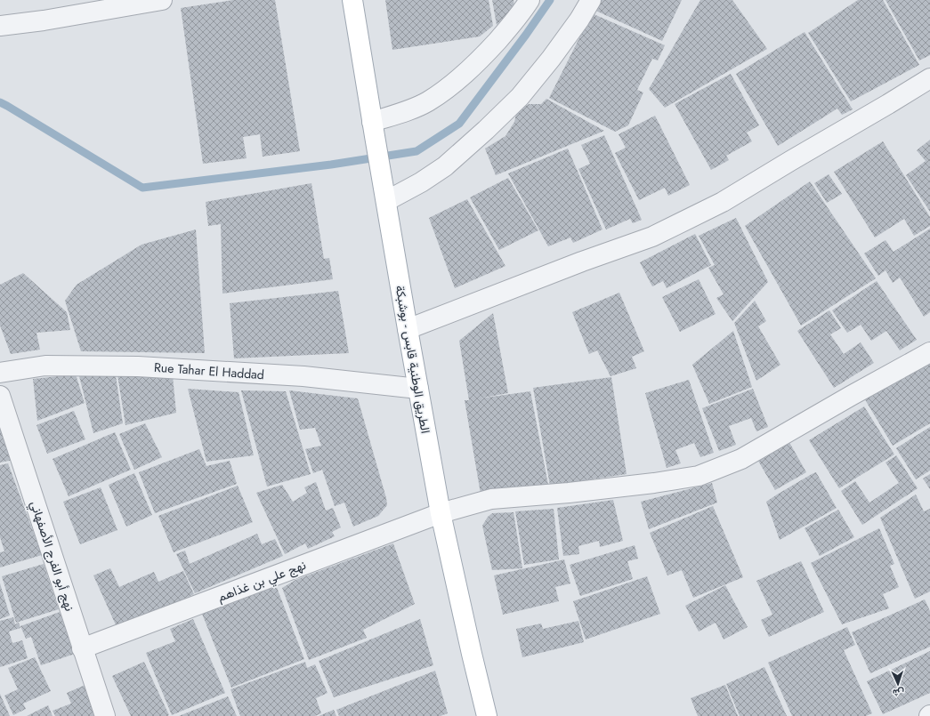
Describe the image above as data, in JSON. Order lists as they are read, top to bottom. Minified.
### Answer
{"streets":{"main road":["الطريق الوطنية قابس - بوشبكة"],"street":["Rue Tahar El Haddad","نهج أبو الفرج الأصفهاني","نهج علي بن غذاهم"]},"crossings":[["الطريق الوطنية قابس - بوشبكة","Rue Tahar El Haddad"],["الطريق الوطنية قابس - بوشبكة","نهج علي بن غذاهم"],["نهج أبو الفرج الأصفهاني","نهج علي بن غذاهم"]],"north":"bottom"}
